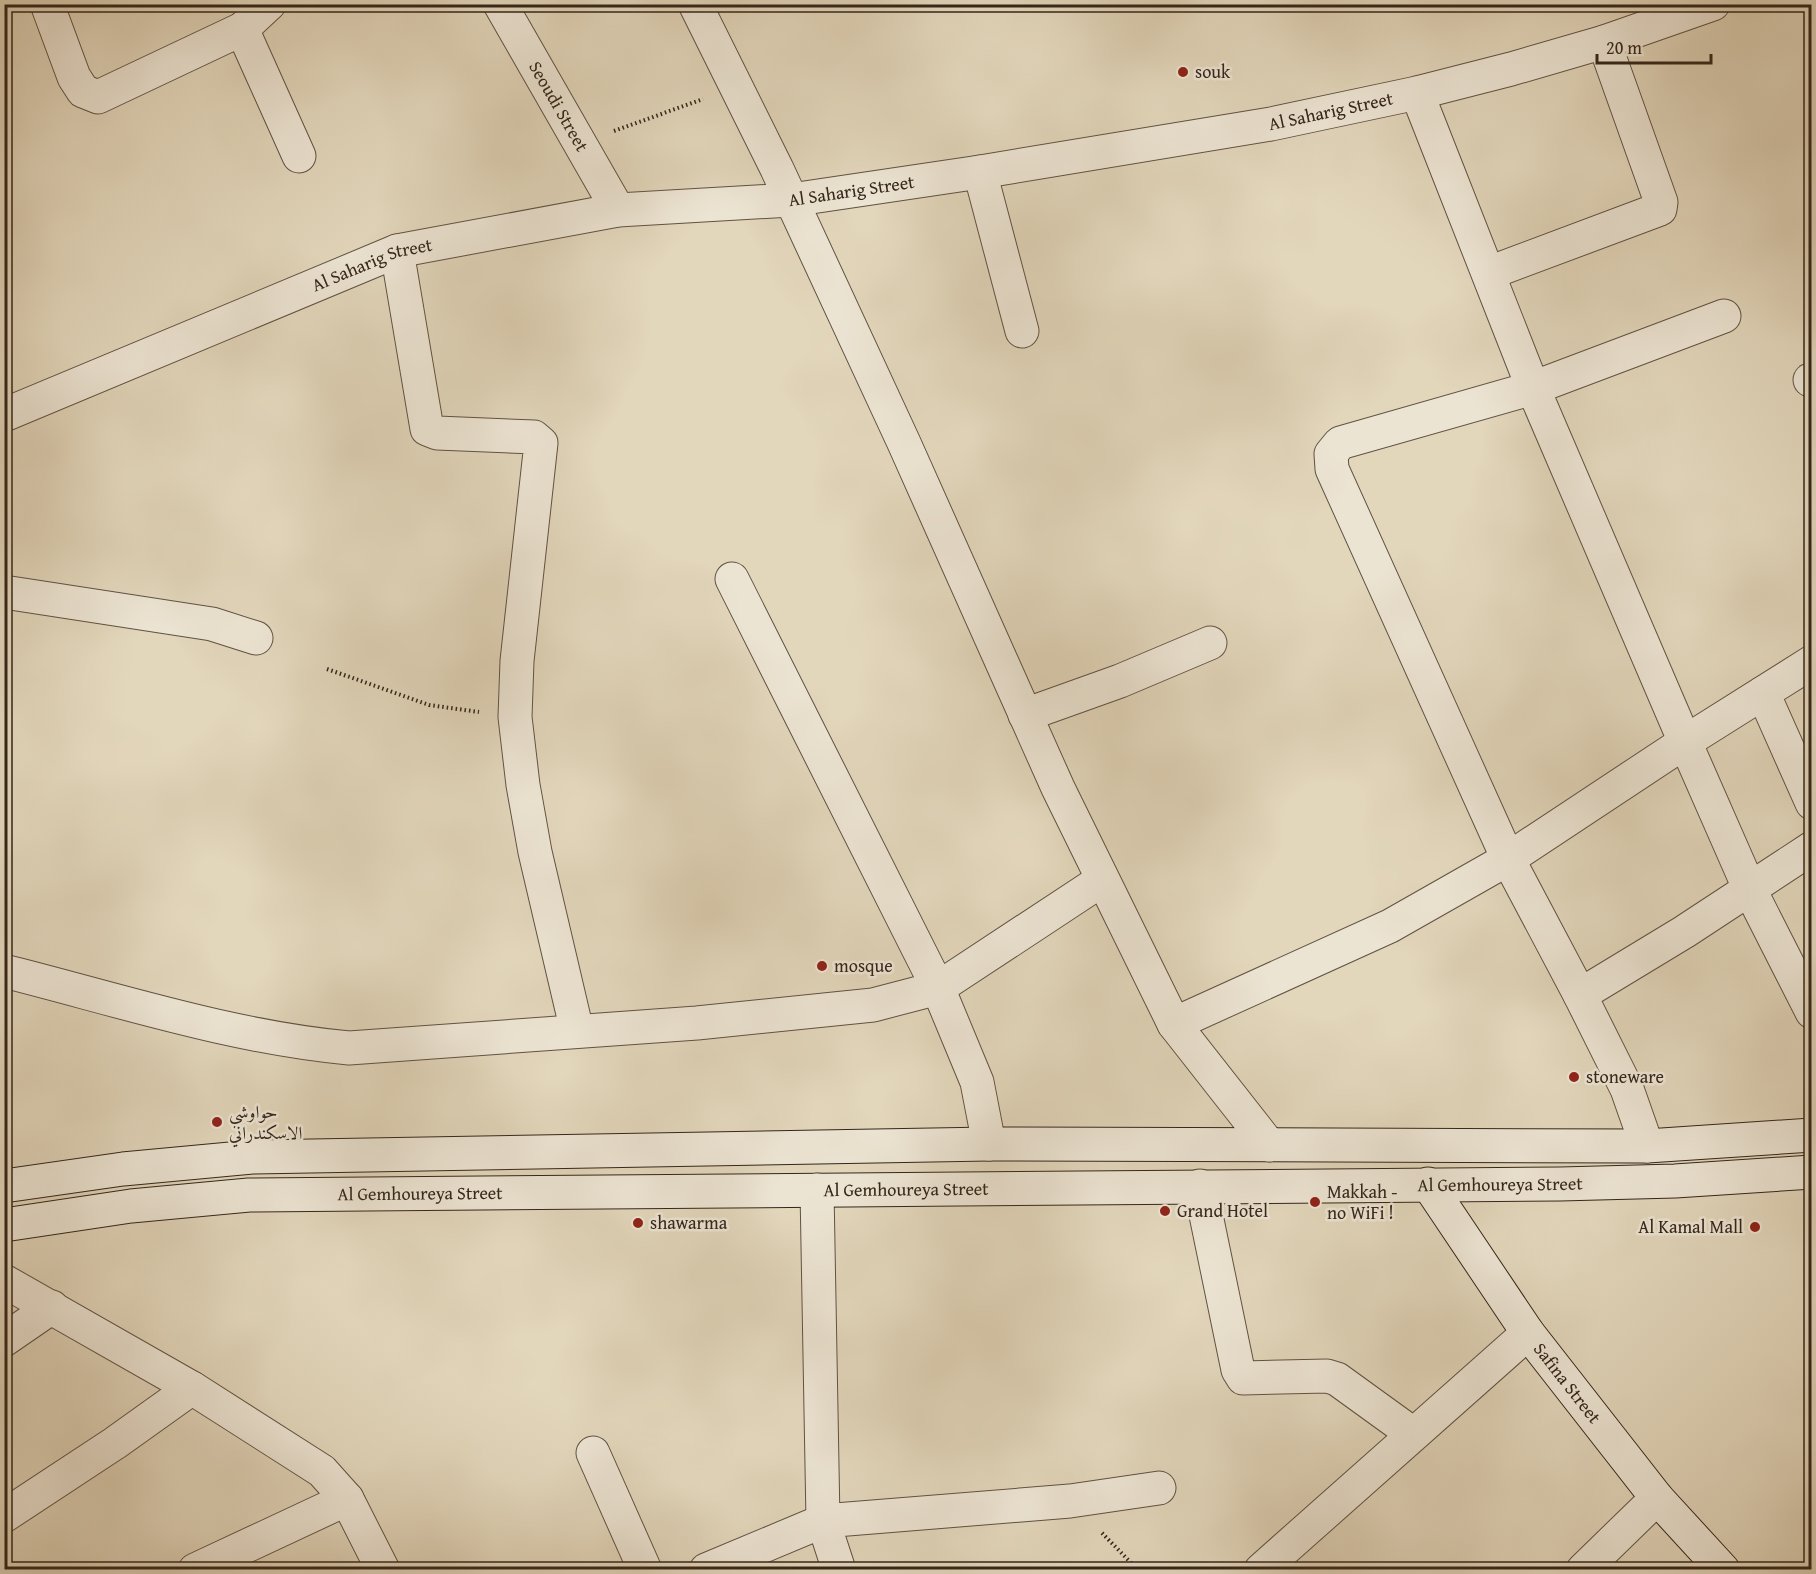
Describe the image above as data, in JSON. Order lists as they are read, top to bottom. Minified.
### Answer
{"streets":{"street":["Seoudi Street","Al Saharig Street","Al Gemhoureya Street","Safina Street"]},"crossings":[["Seoudi Street","Al Saharig Street"],["Al Gemhoureya Street","Safina Street"]],"places":["souk","mosque","stoneware","حواوشي الاسكندراني","Makkah - no WiFi !","Grand Hotel","shawarma","Al Kamal Mall"],"scale_bar":"20 m"}
